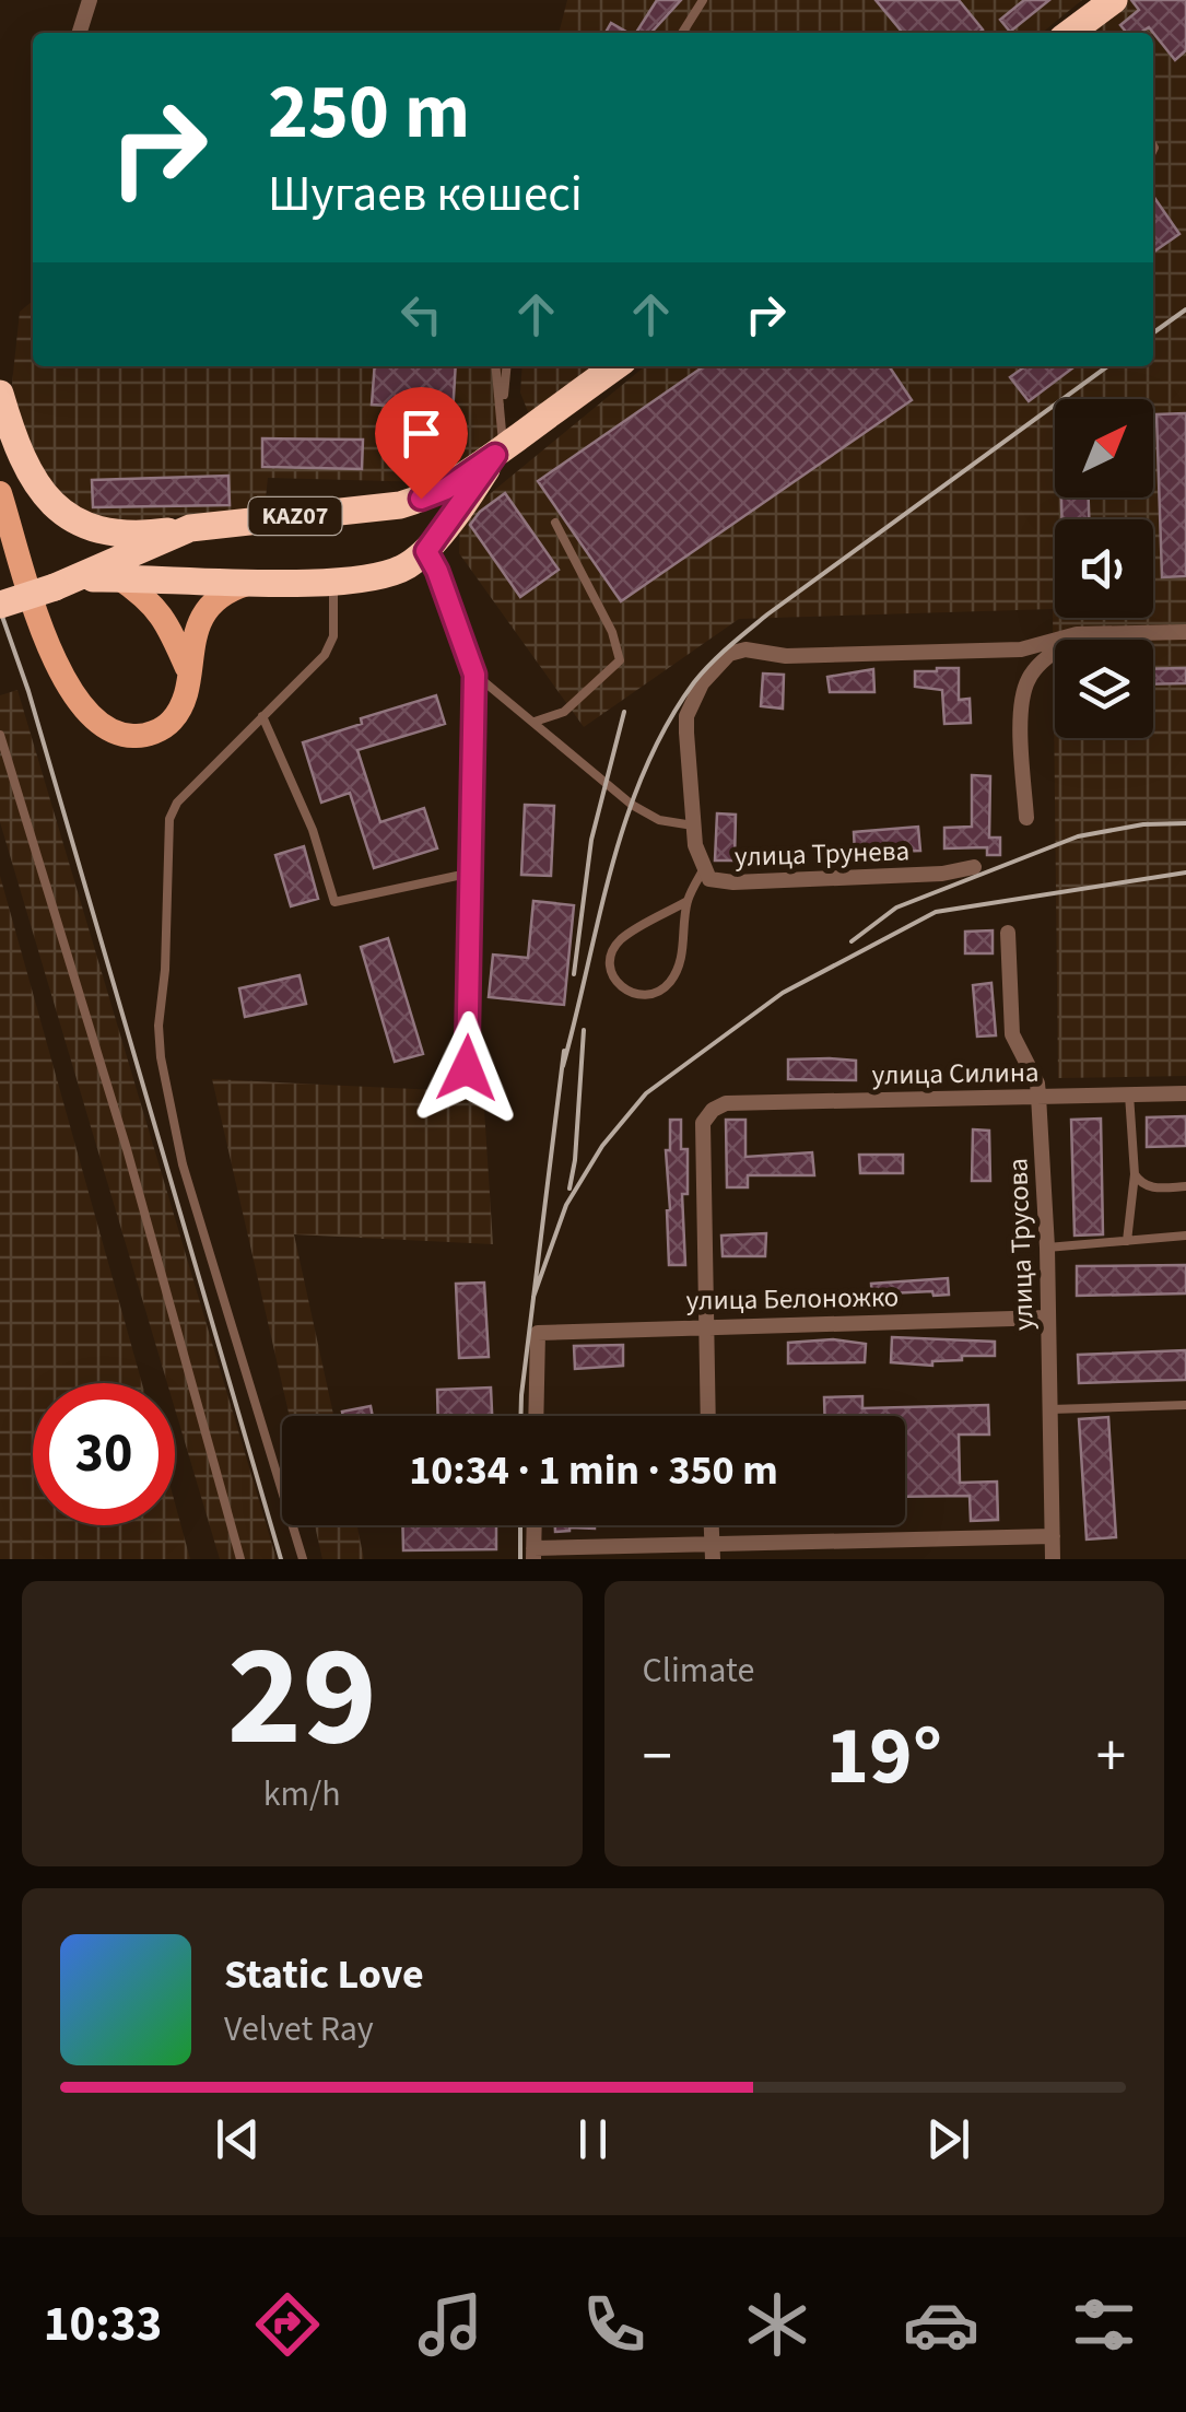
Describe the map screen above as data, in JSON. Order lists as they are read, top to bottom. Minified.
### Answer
{"streets":{"highway":["KAZ07"],"street":["улица Трунева","улица Силина","улица Трусова","улица Белоножко"]},"crossings":[["улица Силина","улица Трусова"],["улица Силина","улица Белоножко"],["улица Трусова","улица Белоножко"]],"north":"top right","page":{"turn":["250 m","Шугаев көшесі"],"limit":"30","trip":"10:34 · 1 min · 350 m","tile":[["29","km/h"],"Climate"],"heat":["−","19°","+"],"song":["Static Love","Velvet Ray"],"tabs":"10:33"}}
